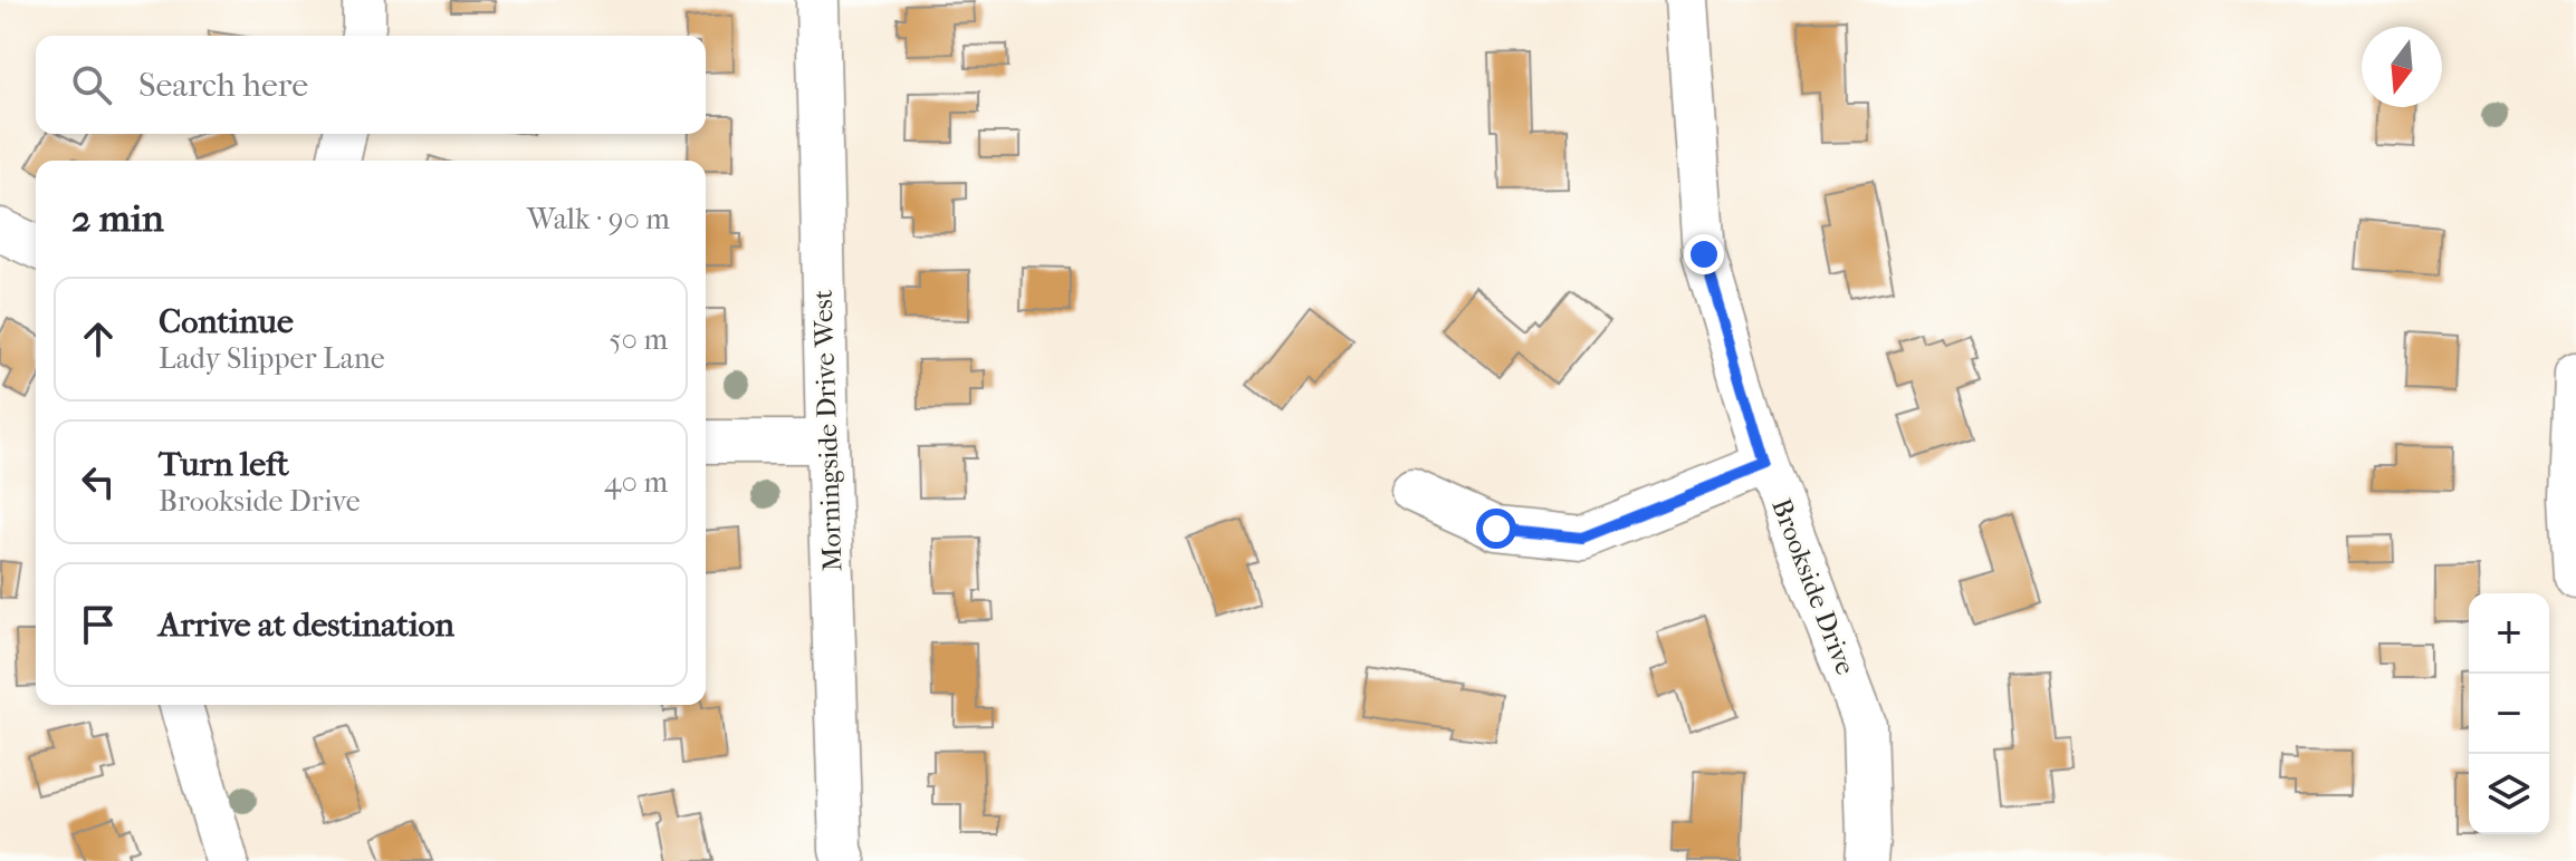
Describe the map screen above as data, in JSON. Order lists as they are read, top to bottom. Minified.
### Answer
{"streets":{"street":["Morningside Drive West","Brookside Drive"]},"north":"bottom","page":{"search":"Search here","heading":["2 min","Walk · 90 m"],"list":[["Continue","Lady Slipper Lane","50 m"],["Turn left","Brookside Drive","40 m"],"Arrive at destination"],"map_buttons":["+","−"]}}
